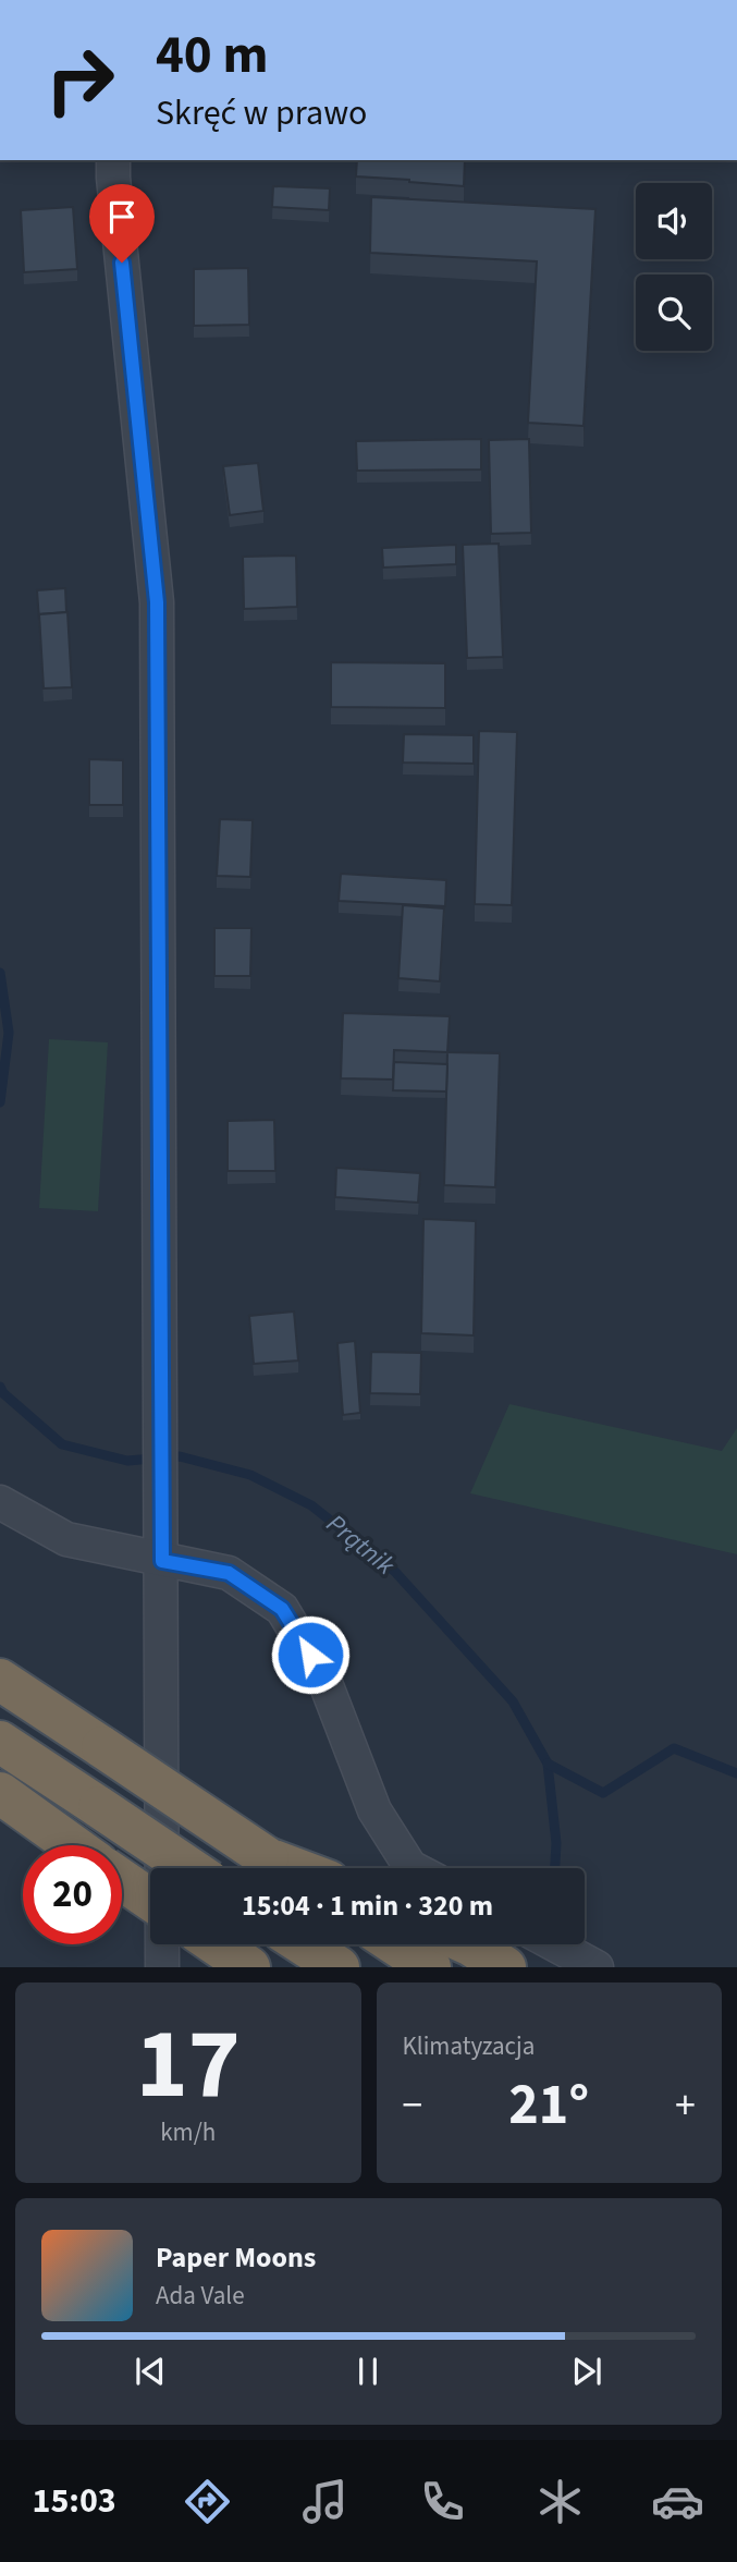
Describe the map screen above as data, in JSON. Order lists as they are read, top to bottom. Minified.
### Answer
{"water":["Prątnik"],"page":{"turn":["40 m","Skręć w prawo"],"limit":"20","trip":"15:04 · 1 min · 320 m","tile":[["17","km/h"],"Klimatyzacja"],"heat":["−","21°","+"],"song":["Paper Moons","Ada Vale"],"tabs":"15:03"}}
